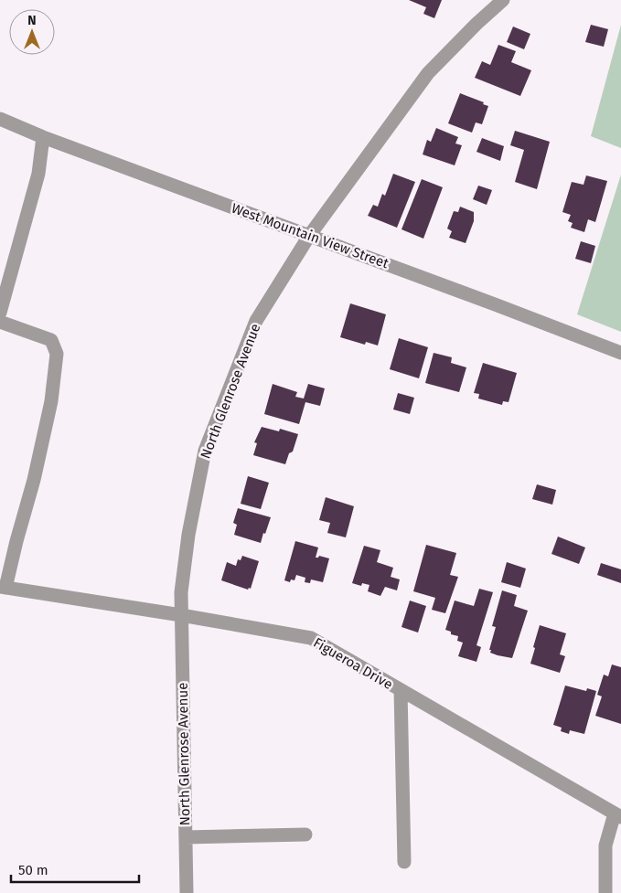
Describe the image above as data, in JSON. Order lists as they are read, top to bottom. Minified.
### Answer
{"streets":{"street":["West Mountain View Street","North Glenrose Avenue","Figueroa Drive"]},"crossings":[["West Mountain View Street","North Glenrose Avenue"],["North Glenrose Avenue","Figueroa Drive"]],"scale_bar":"50 m","north":"top"}
